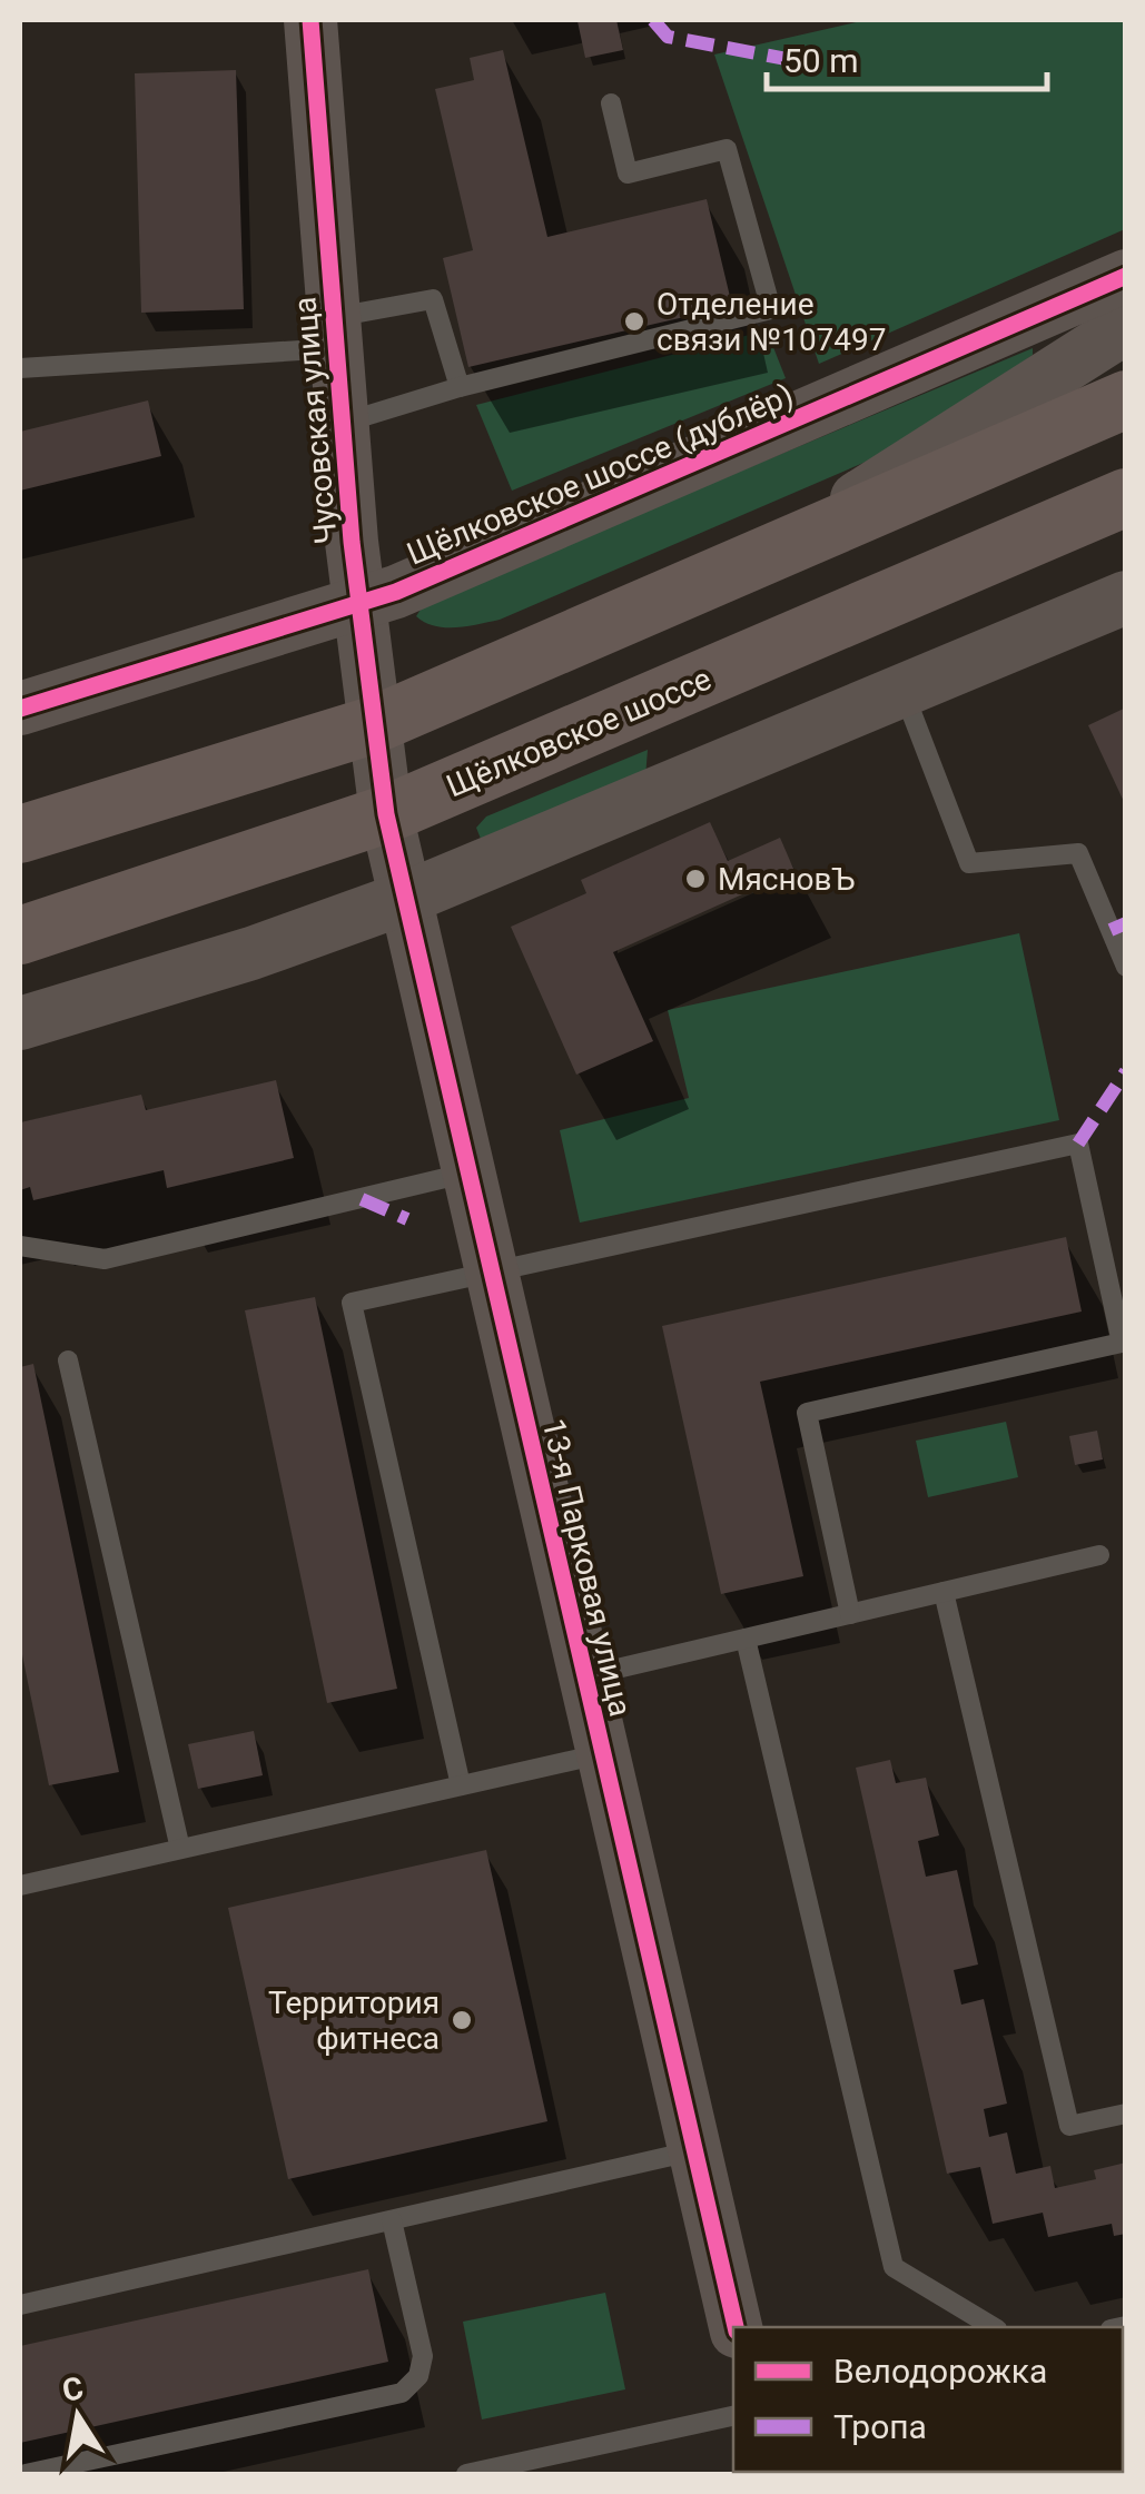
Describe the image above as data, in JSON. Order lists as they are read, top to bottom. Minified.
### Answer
{"streets":{"main road":["Щёлковское шоссе"],"street":["Чусовская улица","Щёлковское шоссе (дублёр)","13-я Парковая улица"]},"crossings":[["Чусовская улица","Щёлковское шоссе (дублёр)"],["Чусовская улица","Щёлковское шоссе"],["Чусовская улица","13-я Парковая улица"],["Щёлковское шоссе","13-я Парковая улица"]],"places":["Отделение связи №107497","МясновЪ","Территория фитнеса"],"legend":["Велодорожка","Тропа"],"scale_bar":"50 m","north":"top"}
